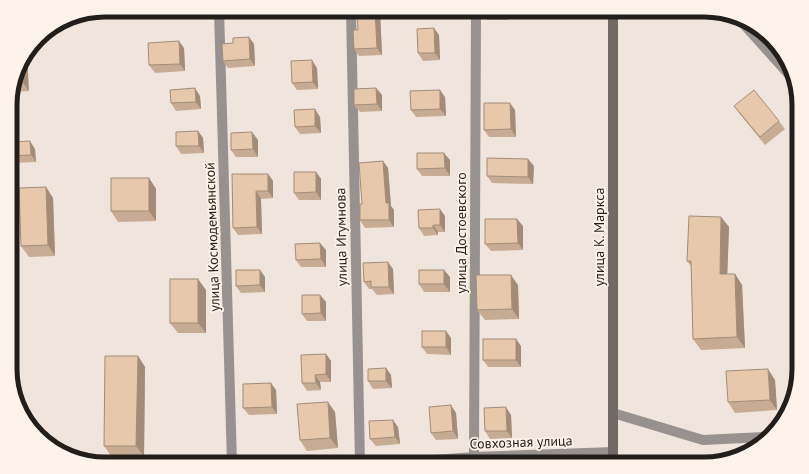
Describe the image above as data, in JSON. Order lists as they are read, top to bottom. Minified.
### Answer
{"streets":{"main road":["улица К. Маркса"],"street":["улица Достоевского","улица Космодемьянской","улица Игумнова","Совхозная улица"]},"crossings":[["улица Достоевского","Совхозная улица"],["улица К. Маркса","Совхозная улица"]]}
